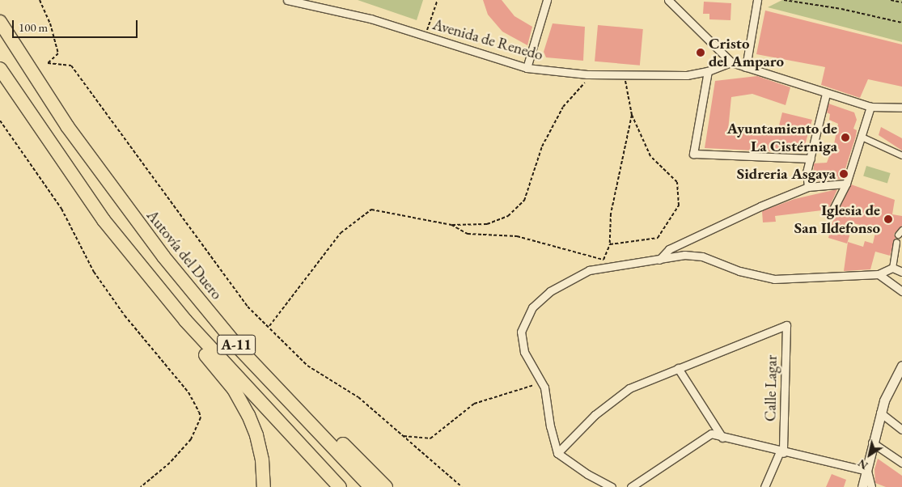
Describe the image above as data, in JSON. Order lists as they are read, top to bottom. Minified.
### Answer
{"streets":{"highway":["Autovía del Duero","A-11"],"street":["Avenida de Renedo","Calle Lagar"]},"places":["Cristo del Amparo","Ayuntamiento de La Cistérniga","Sidreria Asgaya","Iglesia de San Ildefonso"],"scale_bar":"100 m","north":"bottom left"}
